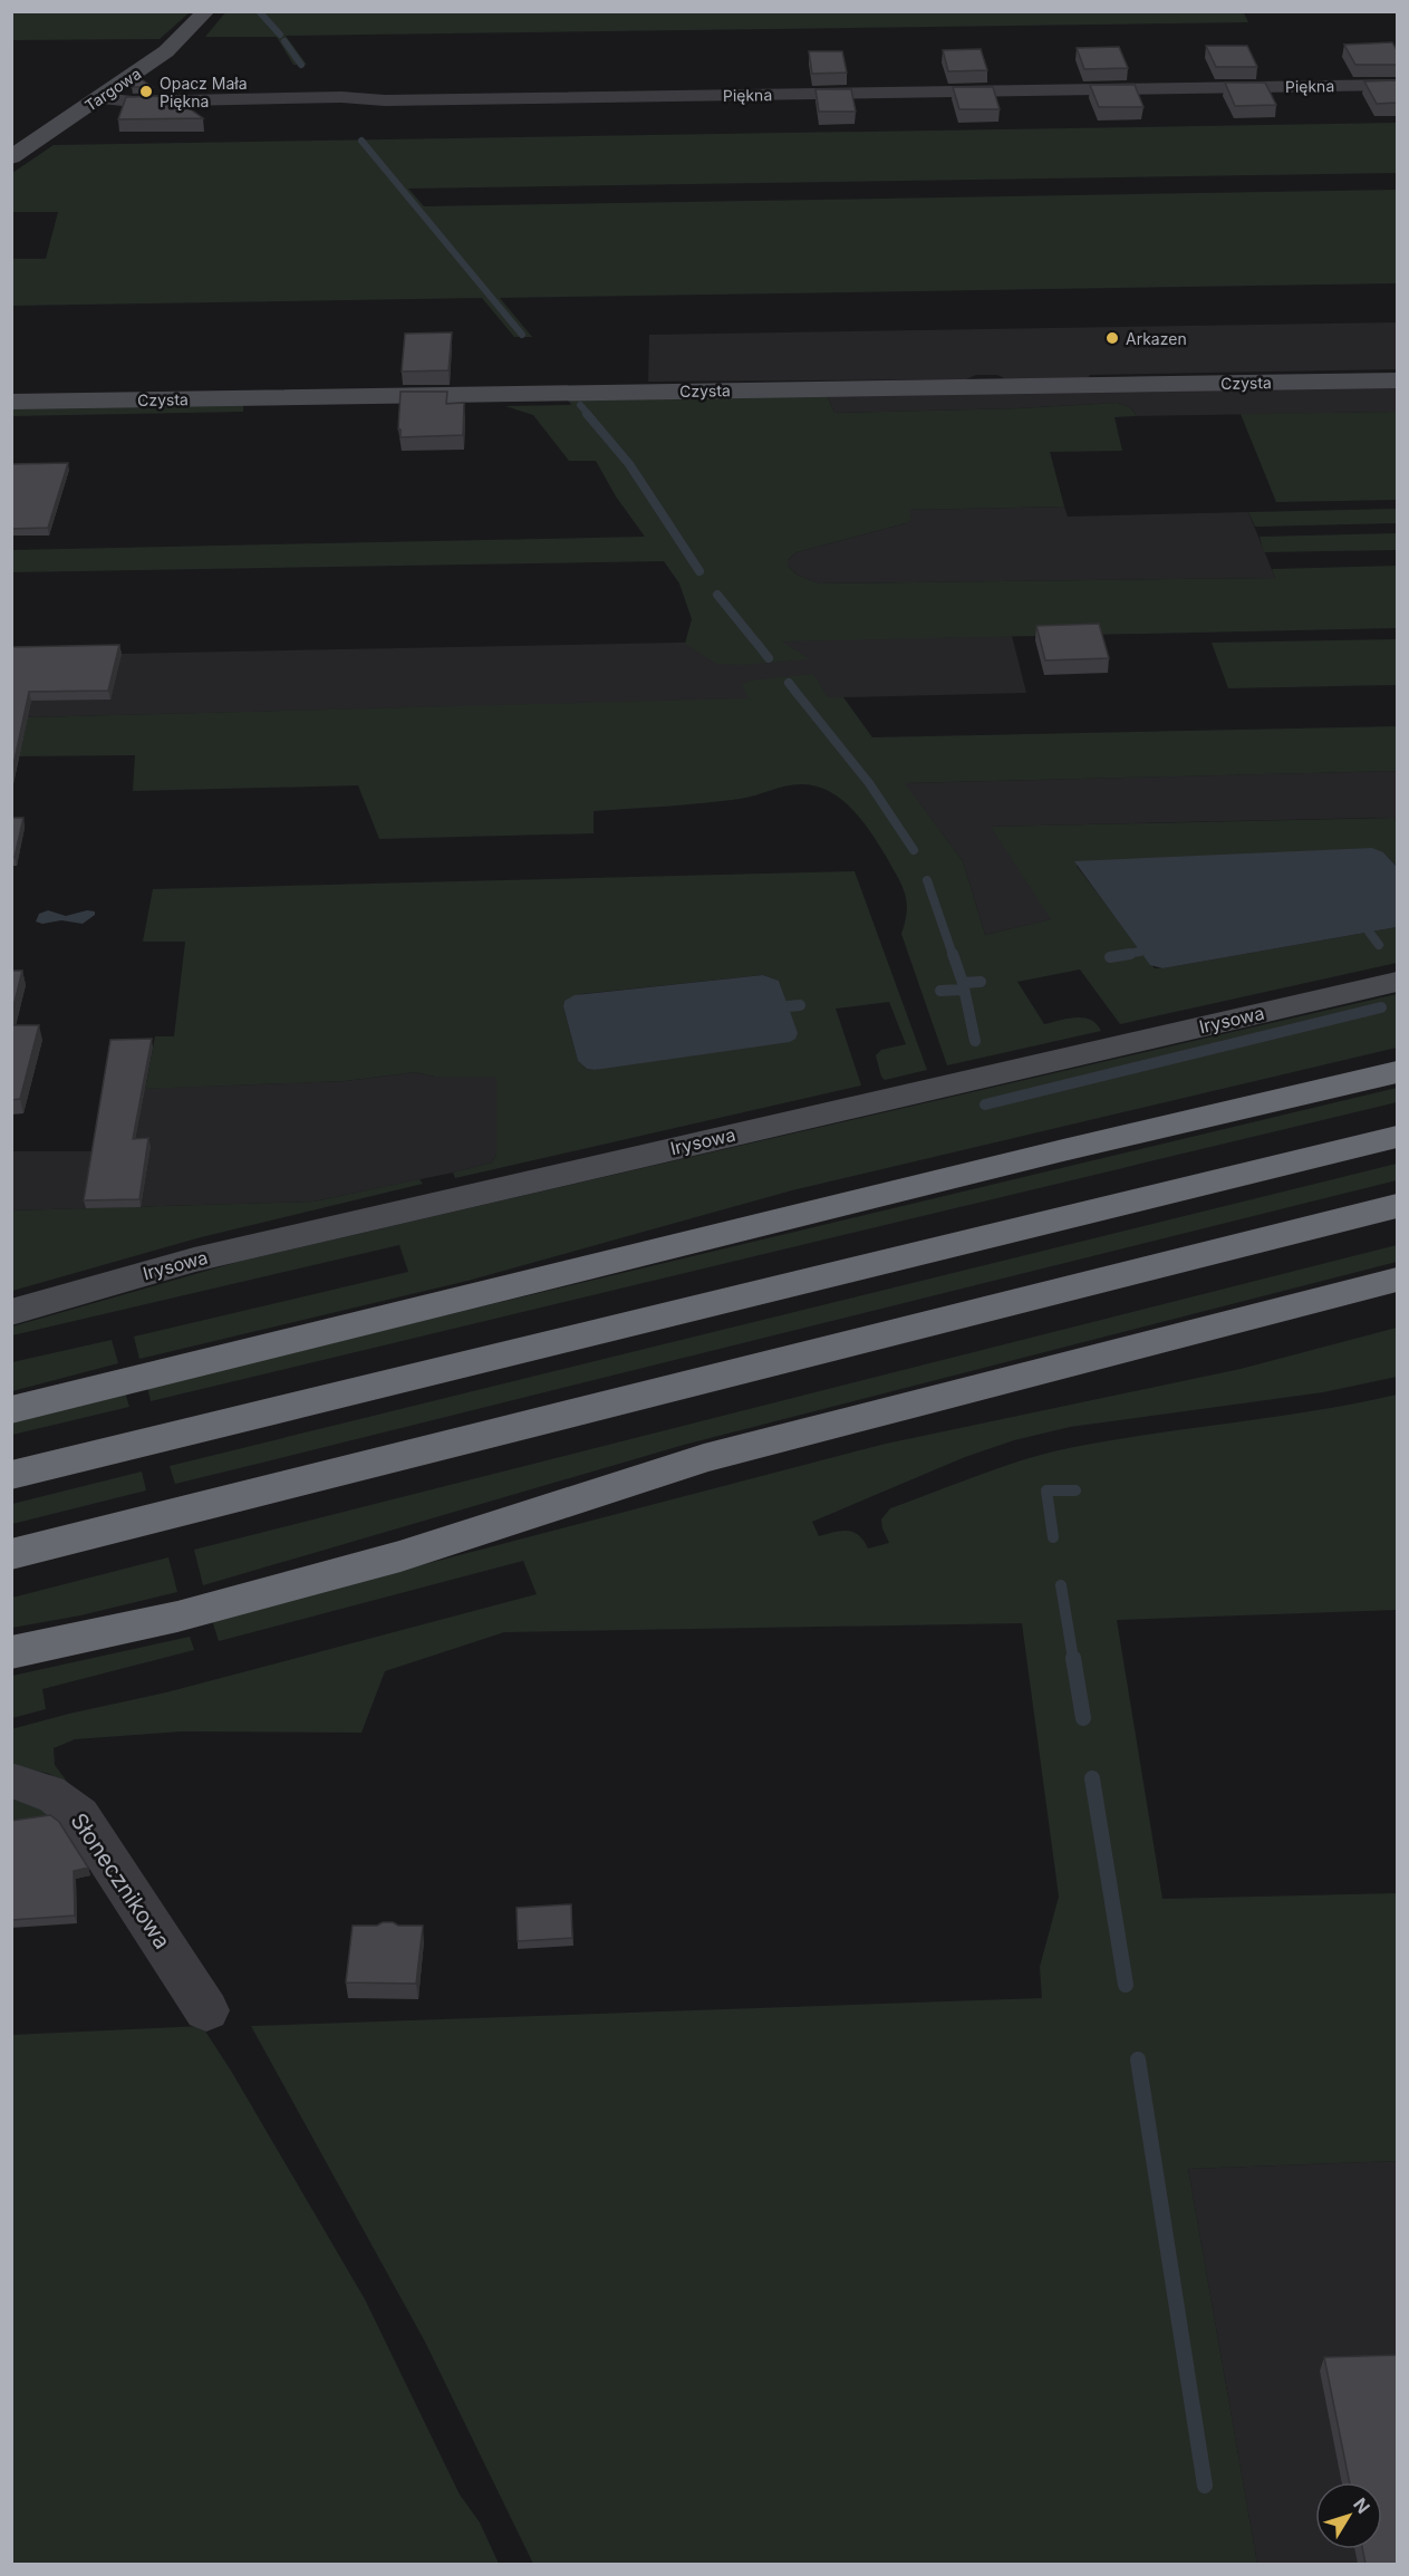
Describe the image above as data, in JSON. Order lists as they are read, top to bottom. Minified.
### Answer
{"streets":{"street":["Piękna","Targowa","Czysta","Irysowa","Słonecznikowa"]},"crossings":[["Piękna","Targowa"]],"places":["Opacz Mała Piękna","Arkazen"],"north":"top right"}
